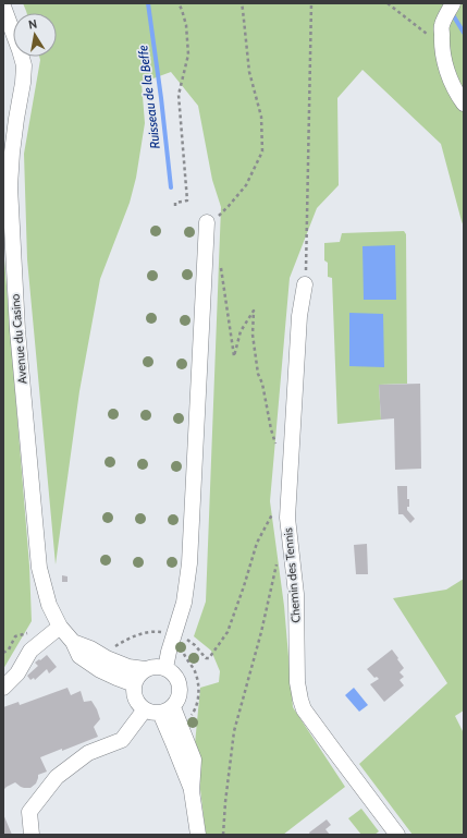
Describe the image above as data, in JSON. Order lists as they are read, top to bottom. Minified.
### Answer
{"streets":{"street":["Avenue du Casino","Chemin des Tennis"]},"water":["Ruisseau de la Beffe"],"north":"top"}
